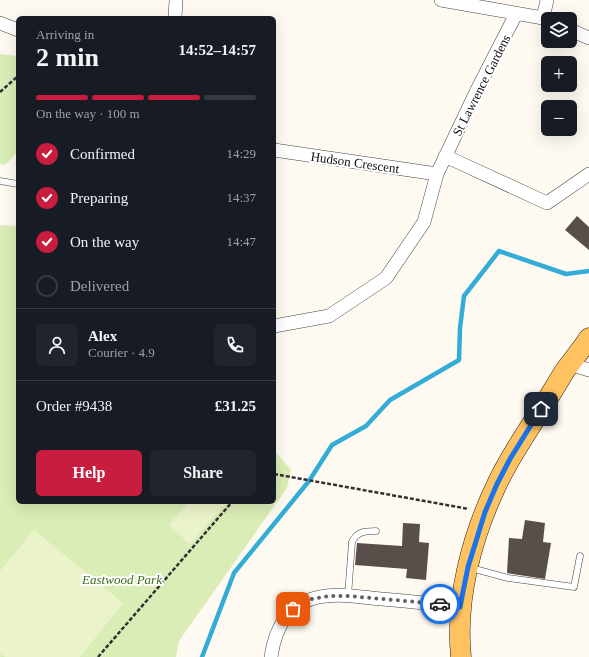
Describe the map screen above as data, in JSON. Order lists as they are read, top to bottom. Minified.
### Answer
{"streets":{"street":["St Lawrence Gardens","Hudson Crescent"]},"crossings":[["St Lawrence Gardens","Hudson Crescent"]],"parks":["Eastwood Park"],"page":{"map_buttons":["+","−"],"heading":["2 min","Arriving in","14:52–14:57"],"panel":["Alex","Courier · 4.9","Order #9438","£31.25"],"bar":"On the way · 100 m","list":[["Confirmed","14:29"],["Preparing","14:37"],["On the way","14:47"],"Delivered"],"buttons":["Help","Share"]}}
